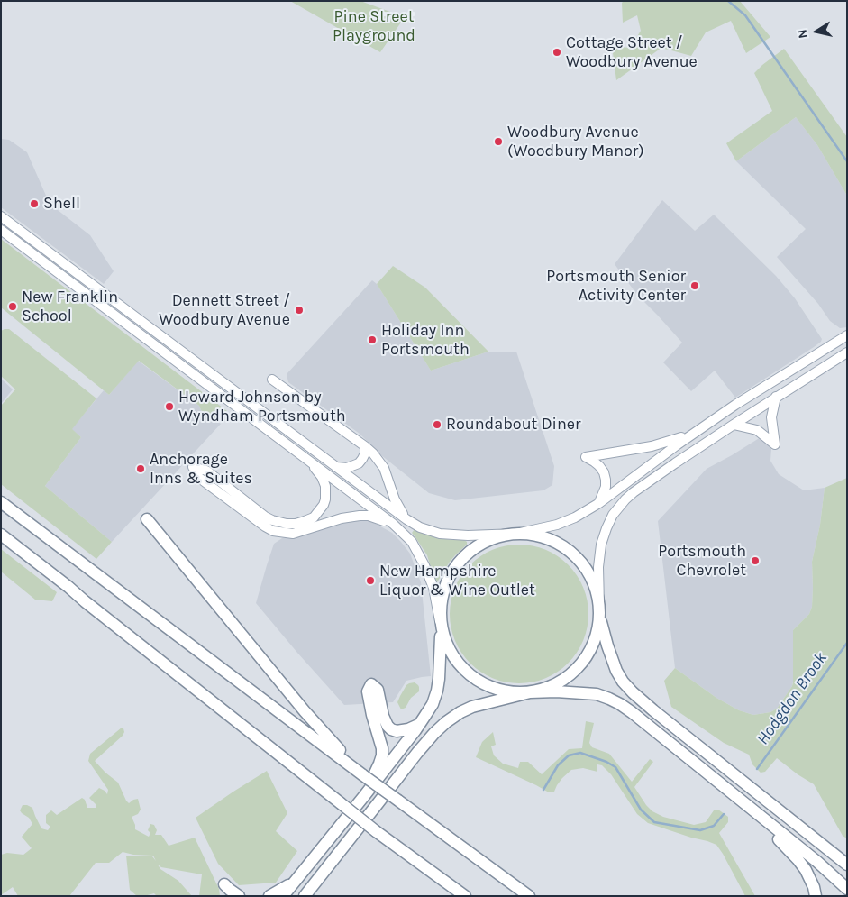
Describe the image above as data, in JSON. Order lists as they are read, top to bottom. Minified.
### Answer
{"water":["Hodgdon Brook"],"parks":["Pine Street Playground"],"places":["Cottage Street / Woodbury Avenue","Woodbury Avenue (Woodbury Manor)","Shell","Portsmouth Senior Activity Center","New Franklin School","Dennett Street / Woodbury Avenue","Holiday Inn Portsmouth","Howard Johnson by Wyndham Portsmouth","Roundabout Diner","Anchorage Inns & Suites","Portsmouth Chevrolet","New Hampshire Liquor & Wine Outlet"],"north":"left"}
